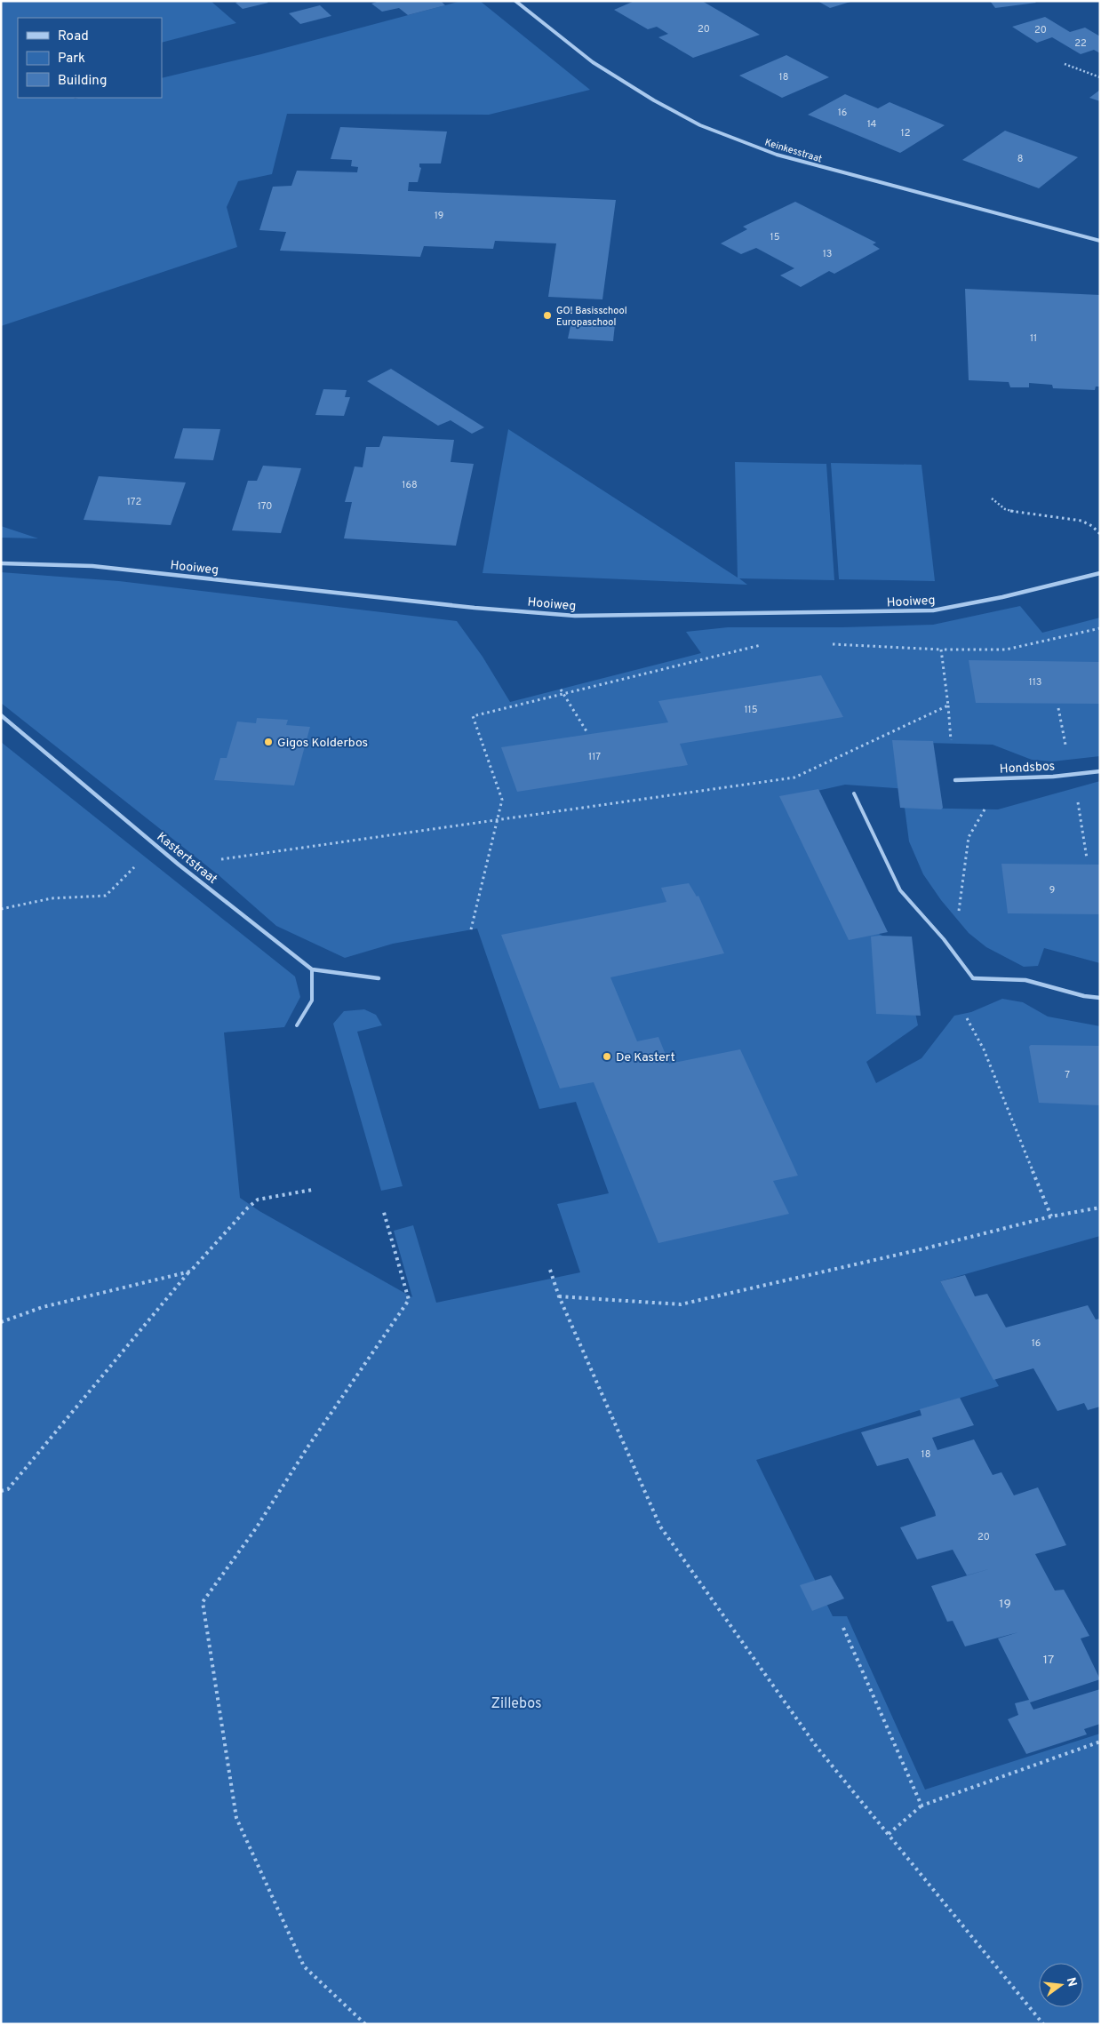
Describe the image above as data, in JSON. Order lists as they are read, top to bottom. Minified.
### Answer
{"streets":{"street":["Keinkesstraat","Hooiweg","Hondsbos","Kastertstraat"]},"parks":["Zillebos"],"places":["GO! Basisschool Europaschool","Gigos Kolderbos","De Kastert"],"house_numbers":["20","20","22","18","16","14","12","8","19","15","13","11","168","172","170","113","115","117","9","7","16","18","20","19","17"],"legend":["Road","Park","Building"],"north":"right"}
